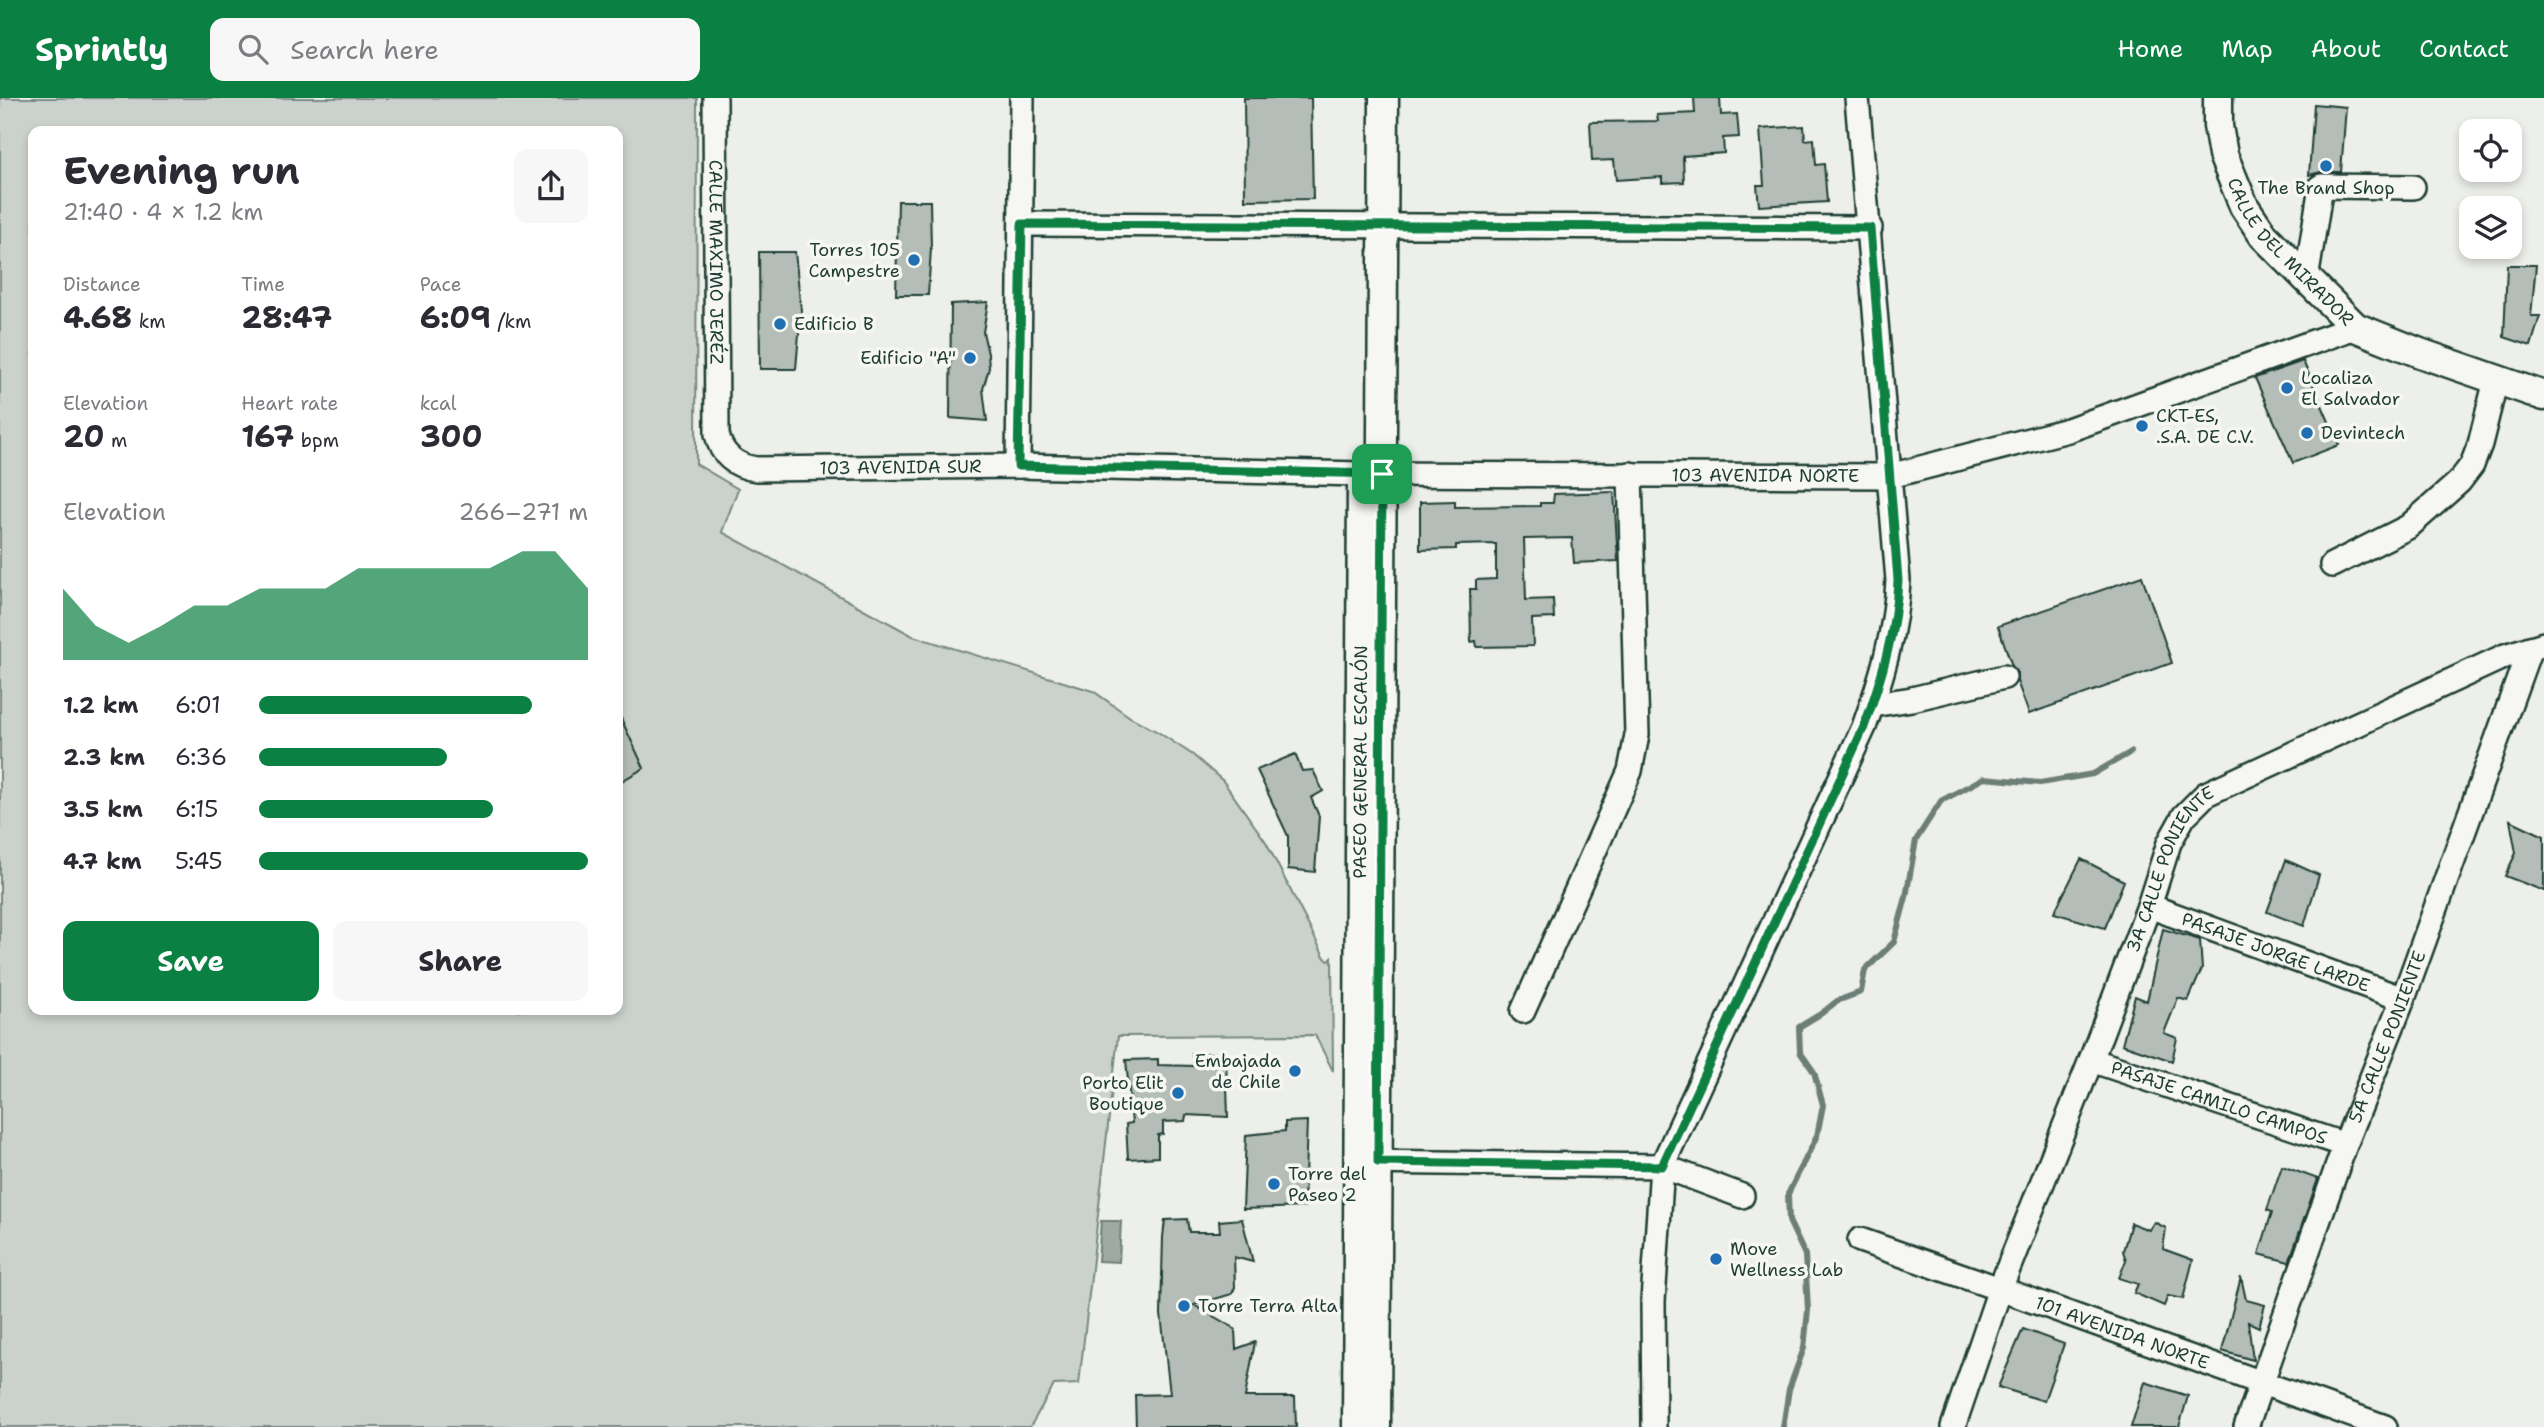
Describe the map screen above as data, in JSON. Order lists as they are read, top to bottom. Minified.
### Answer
{"streets":{"street":["CALLE DEL MIRADOR","CALLE MAXIMO JERÉZ","103 AVENIDA SUR","103 AVENIDA NORTE","PASEO GENERAL ESCALÓN","3A CALLE PONIENTE","PASAJE JORGE LARDE","5A CALLE PONIENTE","PASAJE CAMILO CAMPOS","101 AVENIDA NORTE"]},"crossings":[["CALLE DEL MIRADOR","103 AVENIDA NORTE"],["CALLE MAXIMO JERÉZ","103 AVENIDA SUR"],["103 AVENIDA SUR","103 AVENIDA NORTE"],["103 AVENIDA SUR","PASEO GENERAL ESCALÓN"],["103 AVENIDA NORTE","PASEO GENERAL ESCALÓN"],["3A CALLE PONIENTE","PASAJE JORGE LARDE"],["3A CALLE PONIENTE","5A CALLE PONIENTE"],["3A CALLE PONIENTE","PASAJE CAMILO CAMPOS"],["3A CALLE PONIENTE","101 AVENIDA NORTE"],["PASAJE JORGE LARDE","5A CALLE PONIENTE"],["5A CALLE PONIENTE","PASAJE CAMILO CAMPOS"],["5A CALLE PONIENTE","101 AVENIDA NORTE"]],"places":["The Brand Shop","Torres 105 Campestre","Edificio B","Edificio \"A\"","Localiza El Salvador","CKT-ES, .S.A. DE C.V.","Devintech","Embajada de Chile","Porto Elit Boutique","Torre del Paseo 2","Move Wellness Lab","Torre Terra Alta"],"page":{"header":"Sprintly","search":"Search here","nav":["Home","Map","About","Contact"],"heading":["Evening run","21:40 · 4 × 1.2 km"],"stats":[["Distance","4.68 km"],["Time","28:47"],["Pace","6:09 /km"],["Elevation","20 m"],["Heart rate","167 bpm"],["kcal","300"]],"chart":["Elevation","266–271 m"],"list":[{"name":"1.2 km","note":"6:01"},{"name":"2.3 km","note":"6:36"},{"name":"3.5 km","note":"6:15"},{"name":"4.7 km","note":"5:45"}],"buttons":["Save","Share"]}}
